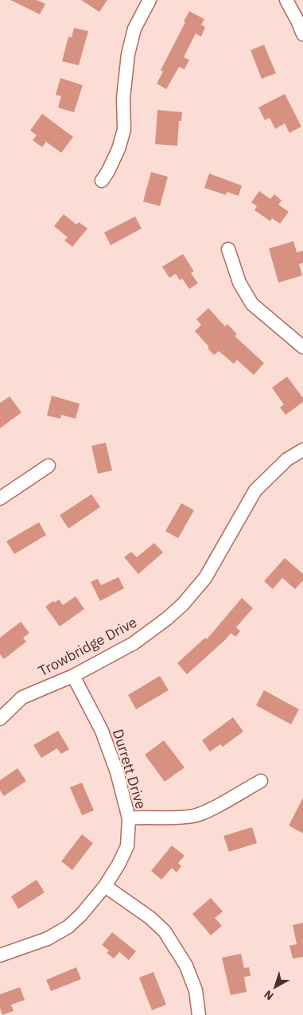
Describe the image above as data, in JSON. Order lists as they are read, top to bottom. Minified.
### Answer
{"streets":{"street":["Trowbridge Drive","Durrett Drive"]},"crossings":[["Trowbridge Drive","Durrett Drive"]],"north":"bottom left"}
